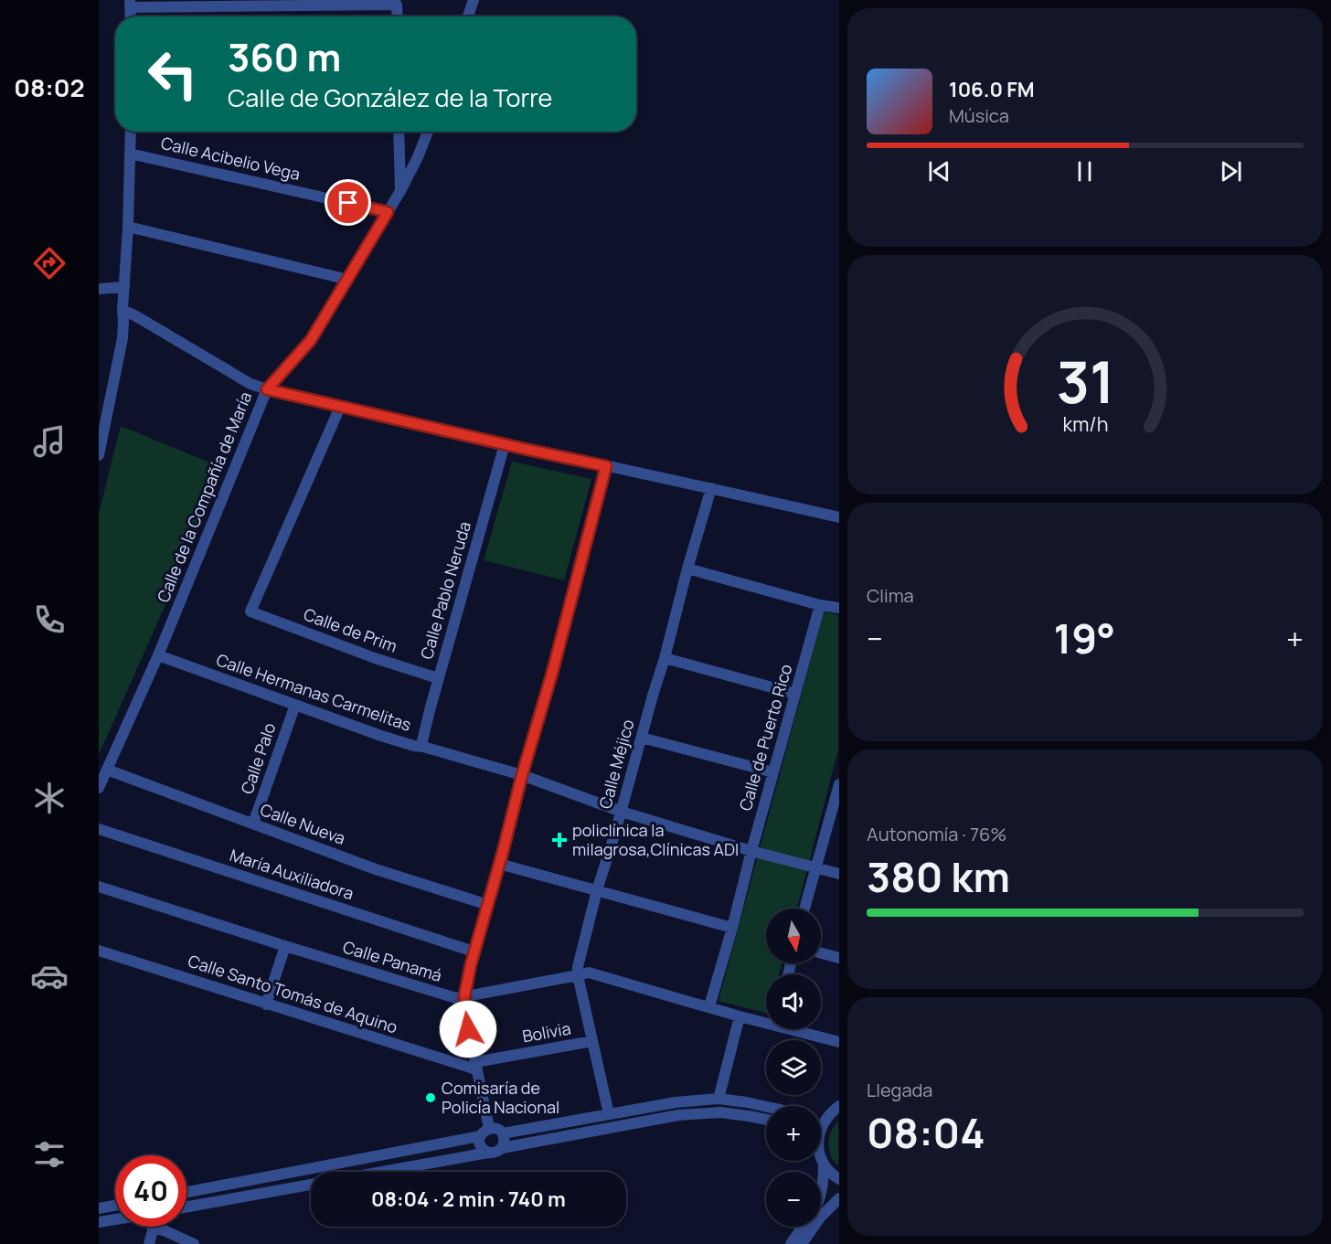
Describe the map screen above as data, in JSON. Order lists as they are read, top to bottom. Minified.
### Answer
{"streets":{"street":["Calle Acibelio Vega","Calle de la Compañía de María","Calle Pablo Neruda","Calle de Prim","Calle Hermanas Carmelitas","Calle de Puerto Rico","Calle Palo","Calle Méjico","Calle Nueva","María Auxiliadora","Calle Panamá","Calle Santo Tomás de Aquino","Bolivia"]},"crossings":[["Calle Acibelio Vega","Calle de la Compañía de María"],["Calle de la Compañía de María","Calle Hermanas Carmelitas"],["Calle de la Compañía de María","Calle Nueva"],["Calle Pablo Neruda","Calle de Prim"],["Calle Pablo Neruda","Calle Hermanas Carmelitas"],["Calle Hermanas Carmelitas","Calle de Puerto Rico"],["Calle Hermanas Carmelitas","Calle Palo"],["Calle Hermanas Carmelitas","Calle Méjico"],["Calle de Puerto Rico","Calle Panamá"],["Calle Palo","Calle Nueva"],["Calle Méjico","Calle Panamá"],["Calle Méjico","Bolivia"],["Calle Santo Tomás de Aquino","Bolivia"]],"places":{"health":["policlínica la milagrosa,Clínicas ADI"],"other":["Comisaría de Policía Nacional"]},"north":"bottom","page":{"tabs":"08:02","turn":["360 m","Calle de González de la Torre"],"song":["106.0 FM","Música"],"tile":["Clima",["Autonomía · 76%","380 km"],["Llegada","08:04"]],"heat":["−","19°","+"],"map_buttons":["+","−"],"limit":"40","trip":"08:04 · 2 min · 740 m","gauge":["31","km/h"]}}
